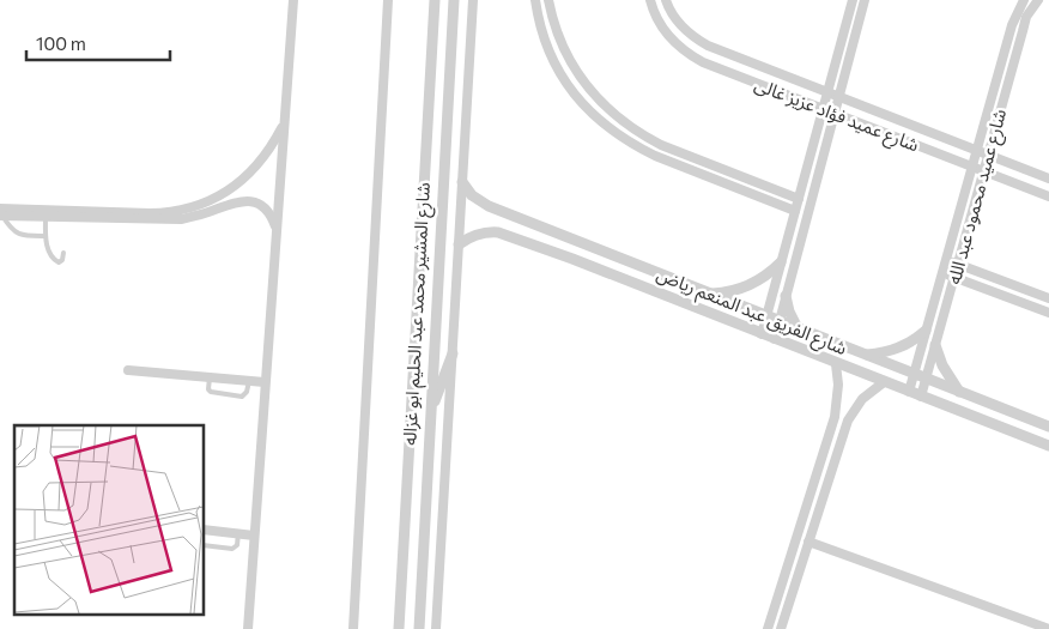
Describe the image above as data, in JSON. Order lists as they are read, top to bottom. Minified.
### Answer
{"streets":{"street":["شارع عميد فؤاد عزيز غالى","شارع عميد محمود عبد الله","شارع الفريق عبد المنعم رياض","شارع المشير محمد عبد الحليم ابو غزاله"]},"crossings":[["شارع عميد فؤاد عزيز غالى","شارع عميد محمود عبد الله"],["شارع عميد محمود عبد الله","شارع الفريق عبد المنعم رياض"]],"scale_bar":"100 m"}
